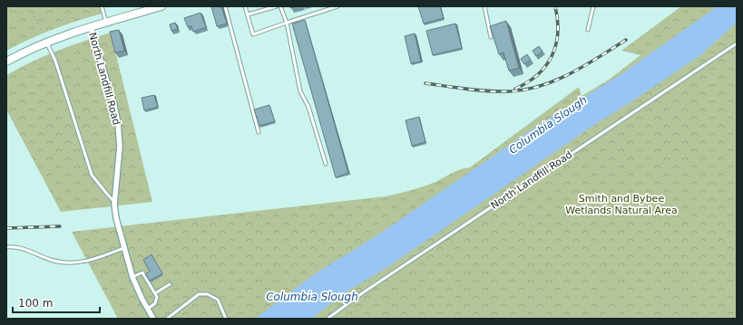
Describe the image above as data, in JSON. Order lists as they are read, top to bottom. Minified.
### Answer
{"streets":{"street":["North Landfill Road"]},"water":["Columbia Slough"],"parks":["Smith and Bybee Wetlands Natural Area"],"scale_bar":"100 m"}
